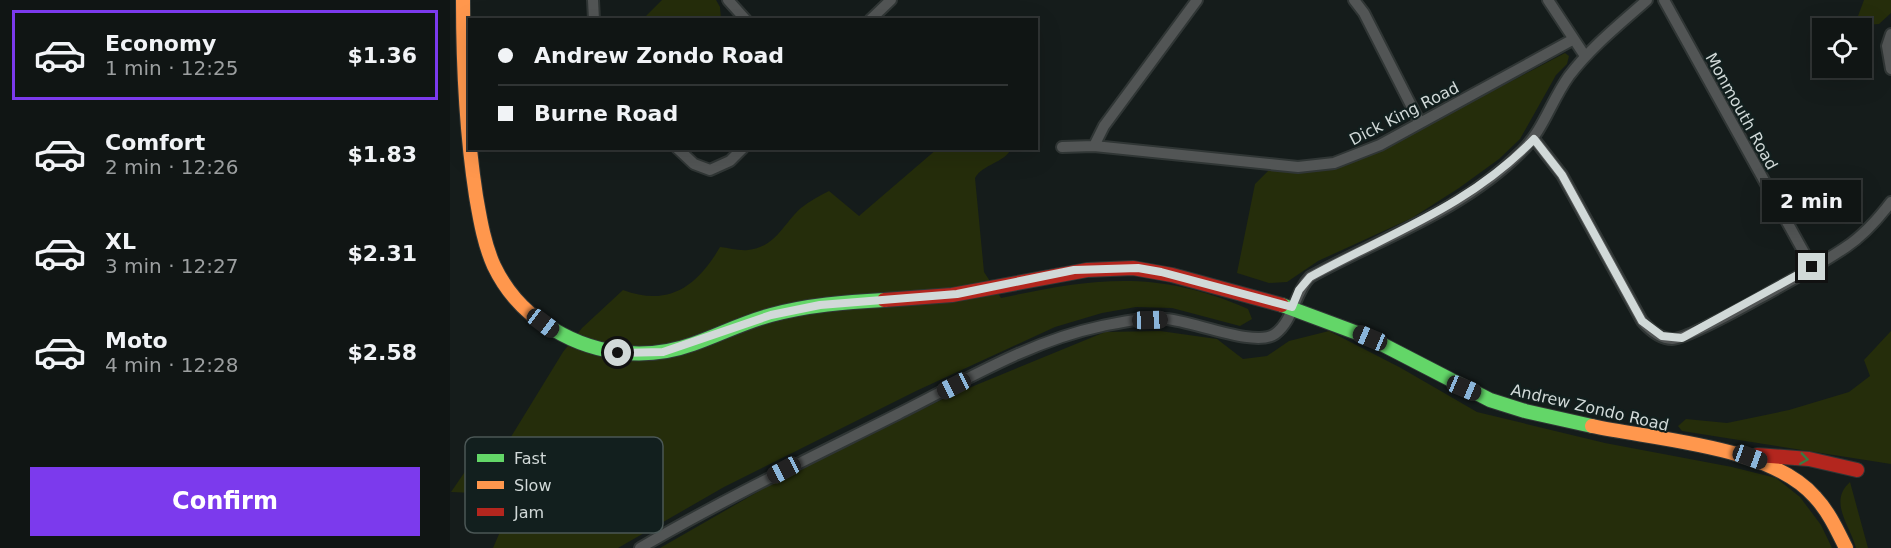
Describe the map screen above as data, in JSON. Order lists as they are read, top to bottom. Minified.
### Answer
{"streets":{"main road":["Andrew Zondo Road"],"street":["Monmouth Road","Dick King Road"]},"legend":["Fast","Slow","Jam"],"page":{"list":[{"name":"Economy","note":"1 min · 12:25","value":"$1.36"},{"name":"Comfort","note":"2 min · 12:26","value":"$1.83"},{"name":"XL","note":"3 min · 12:27","value":"$2.31"},{"name":"Moto","note":"4 min · 12:28","value":"$2.58"}],"banner":["Andrew Zondo Road","Burne Road"],"bubble":"2 min","buttons":"Confirm"}}
